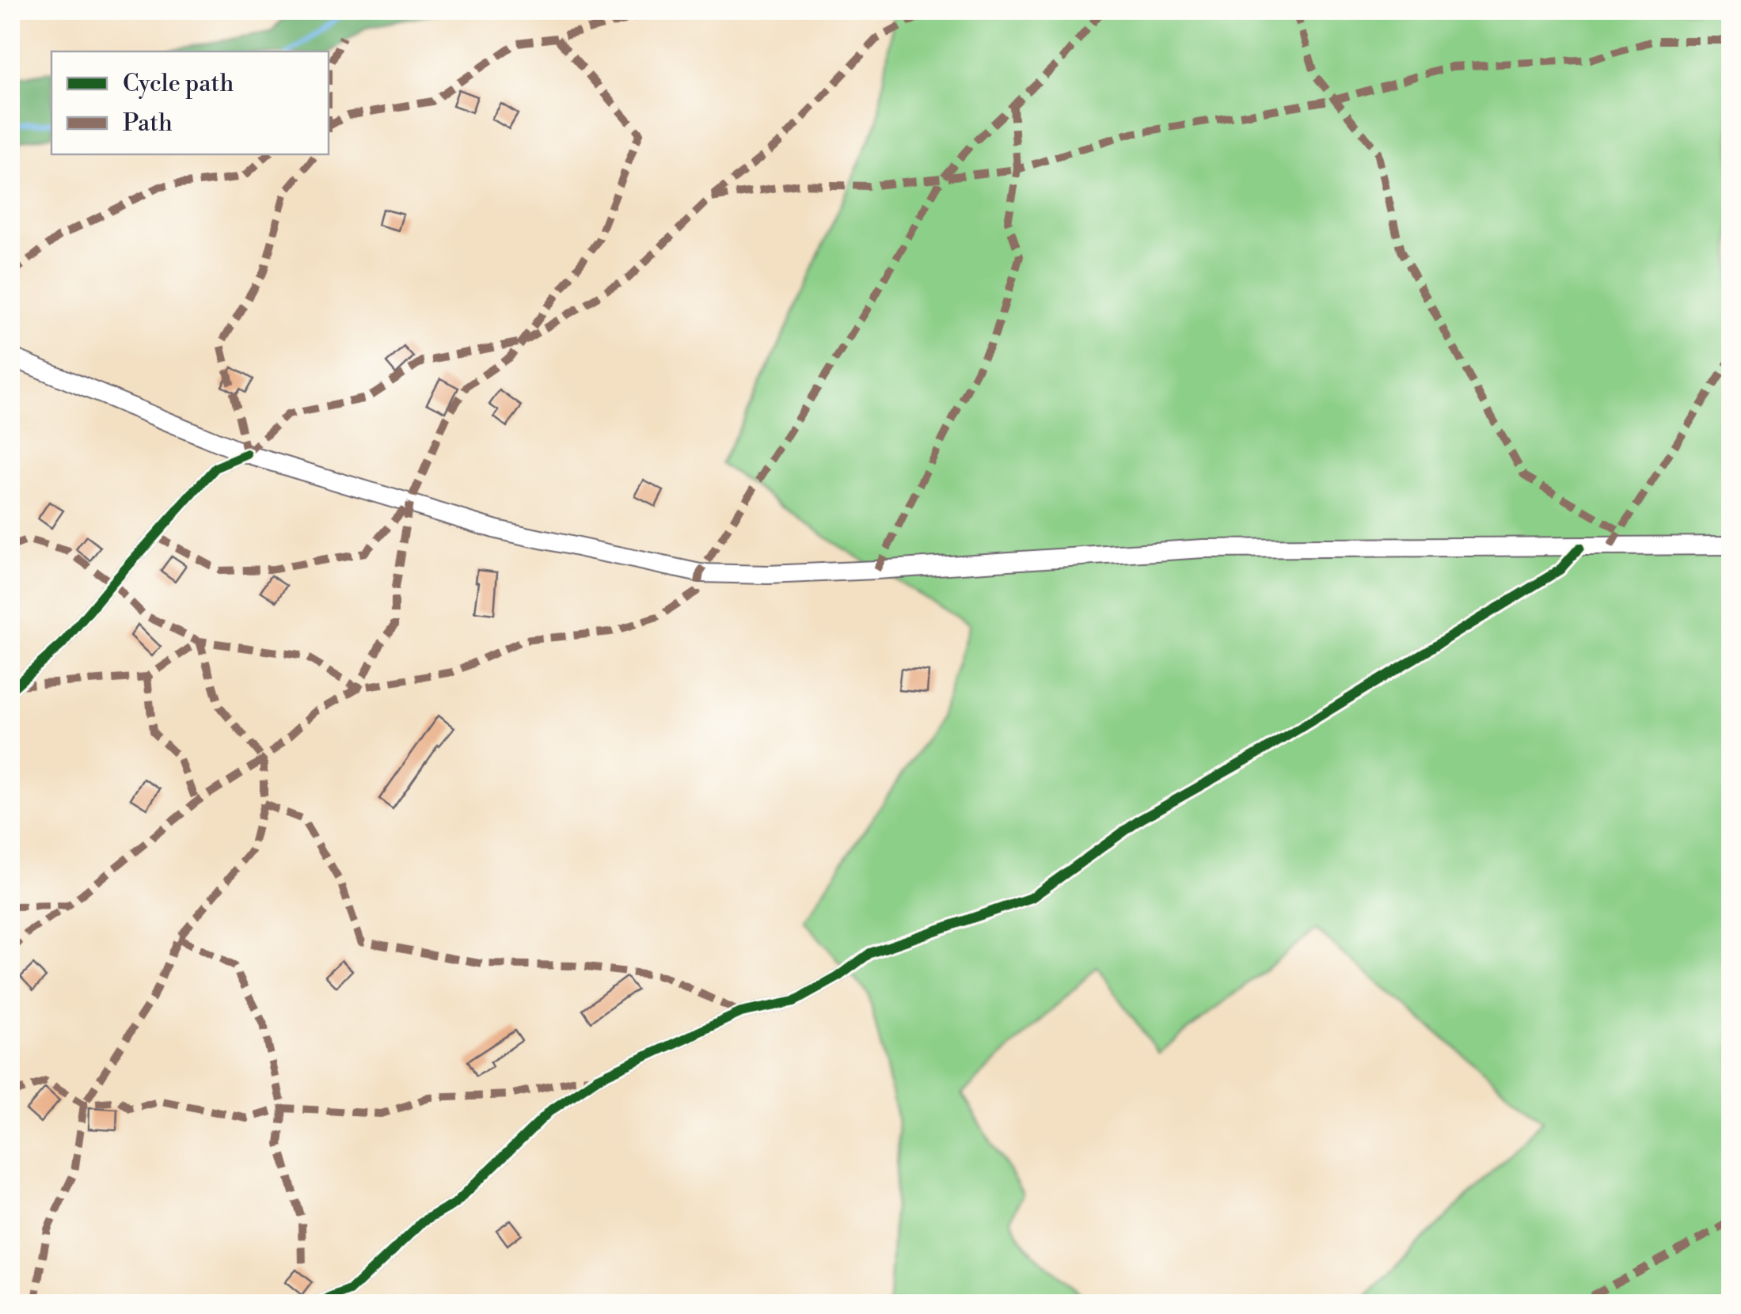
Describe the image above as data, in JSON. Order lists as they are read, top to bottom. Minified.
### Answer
{"legend":["Cycle path","Path"]}
